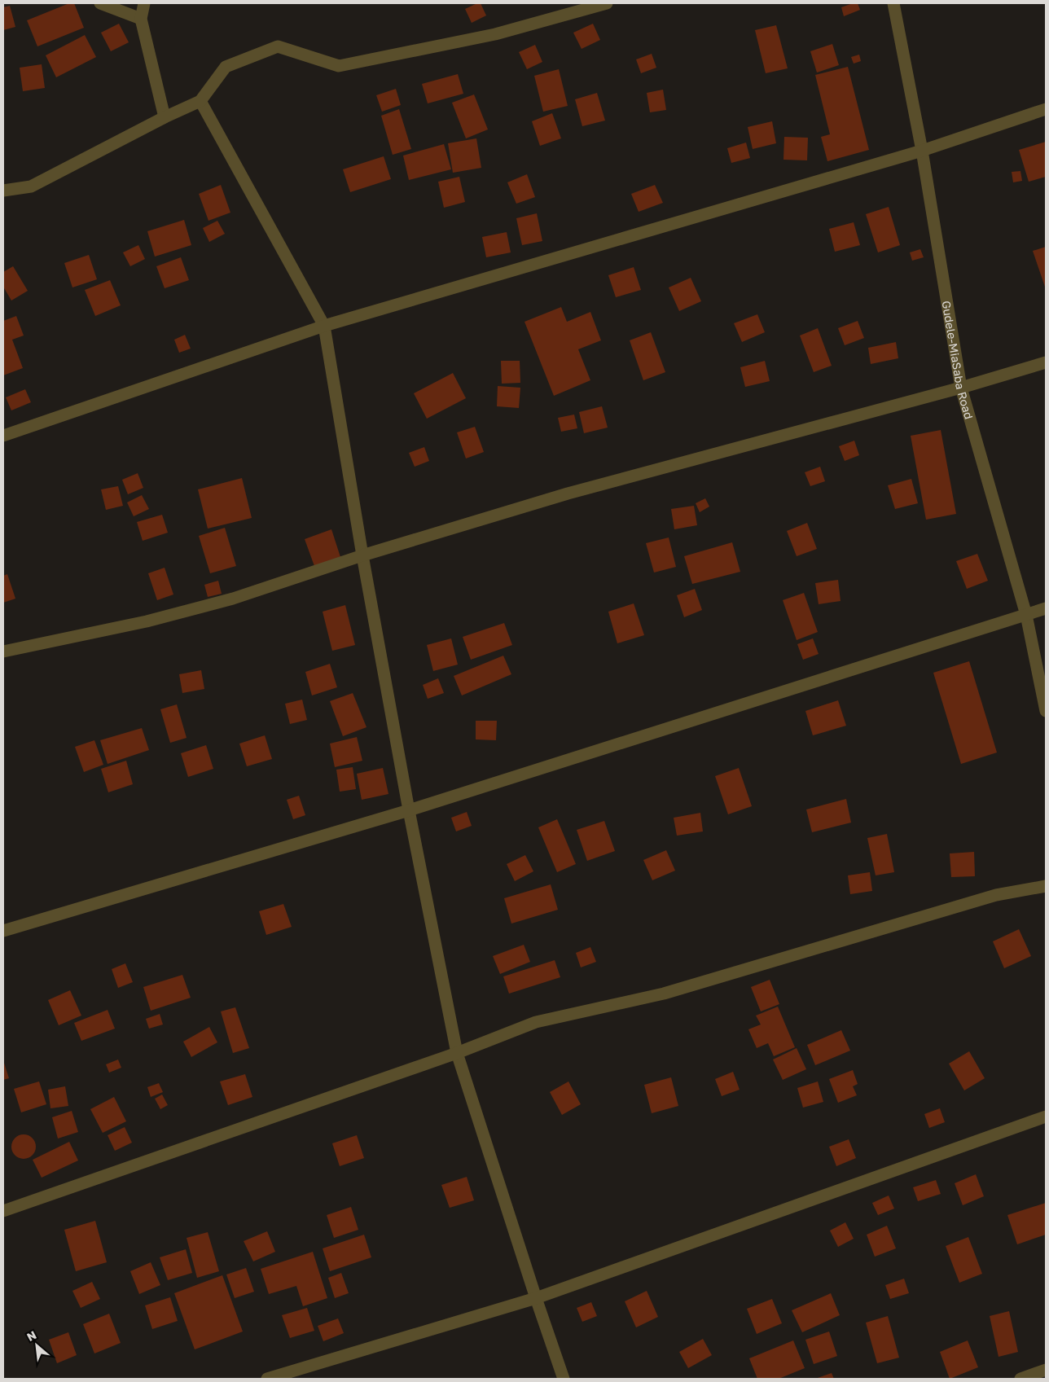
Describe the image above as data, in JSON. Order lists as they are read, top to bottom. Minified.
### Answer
{"streets":{"street":["Gudele-MiaSaba Road"]},"north":"top left"}
